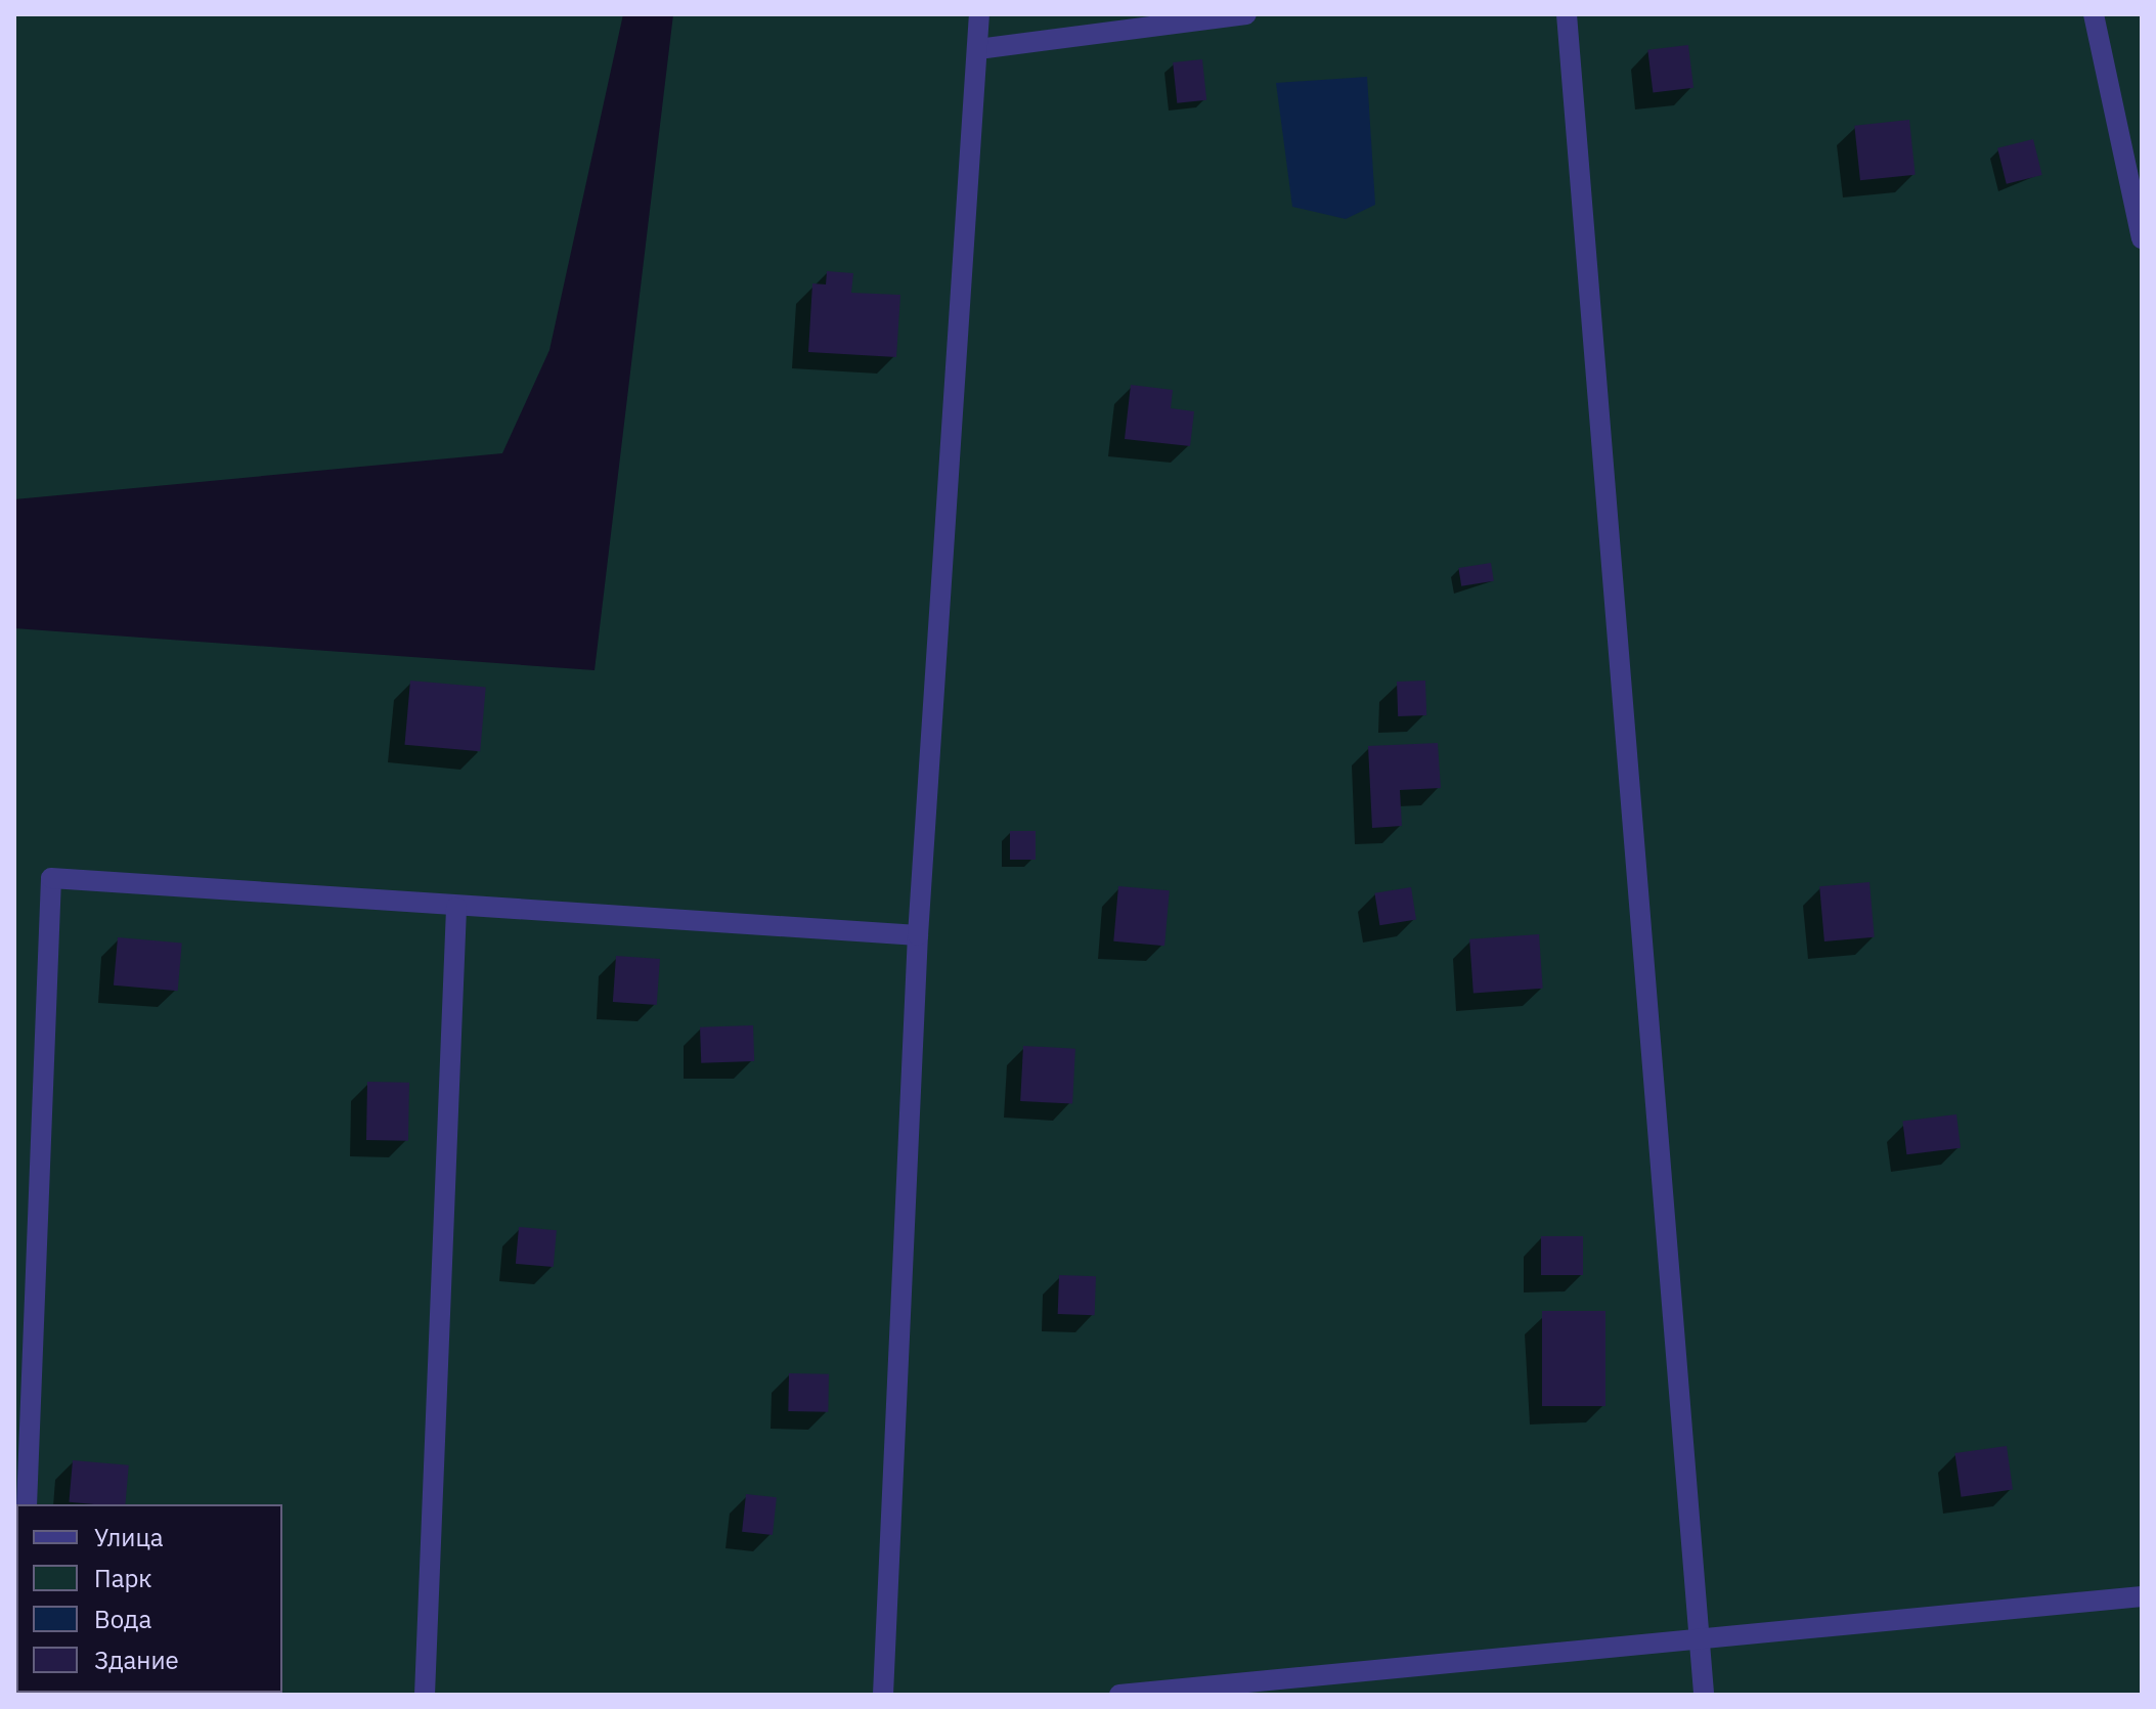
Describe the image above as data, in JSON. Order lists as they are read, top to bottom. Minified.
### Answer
{"legend":["Улица","Парк","Вода","Здание"]}
